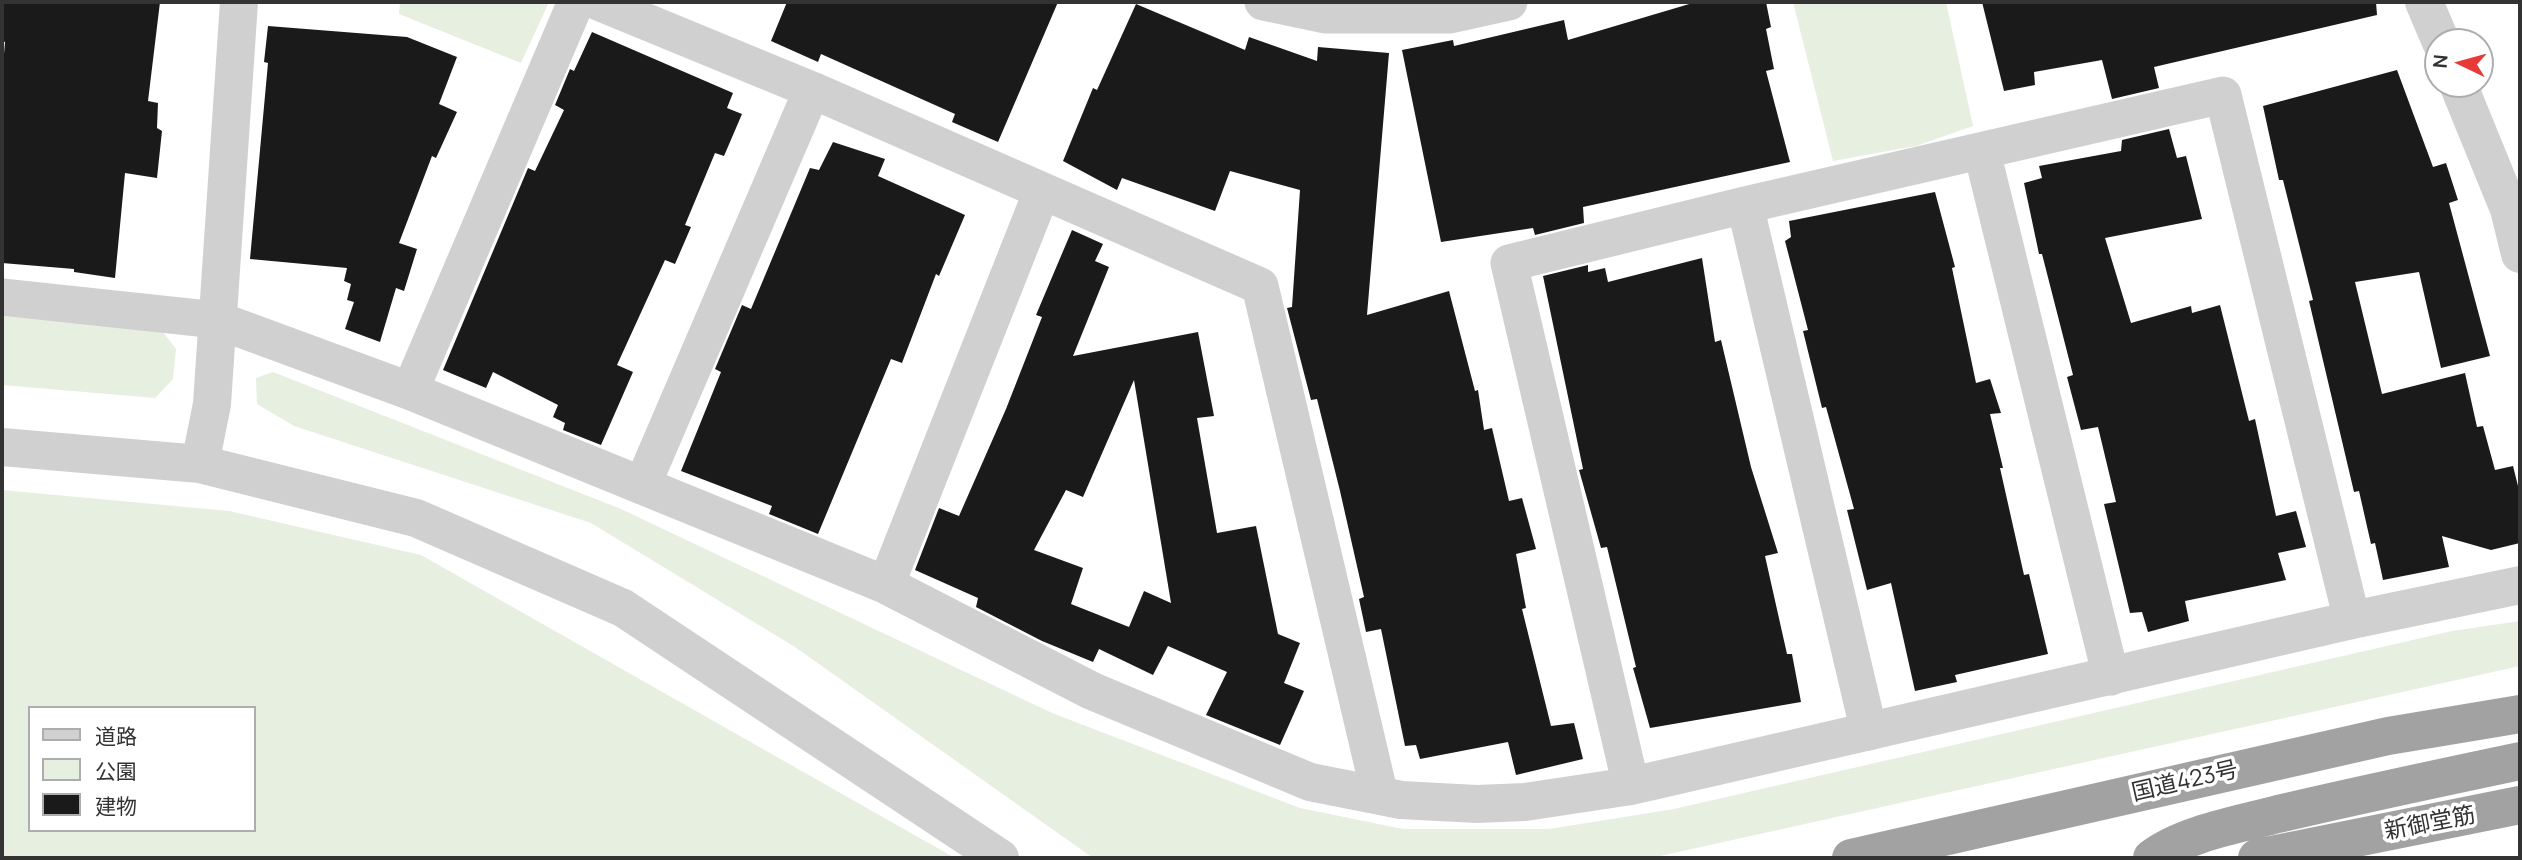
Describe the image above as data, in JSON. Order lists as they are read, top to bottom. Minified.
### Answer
{"streets":{"highway":["国道423号","新御堂筋"]},"legend":["道路","公園","建物"],"north":"left"}
